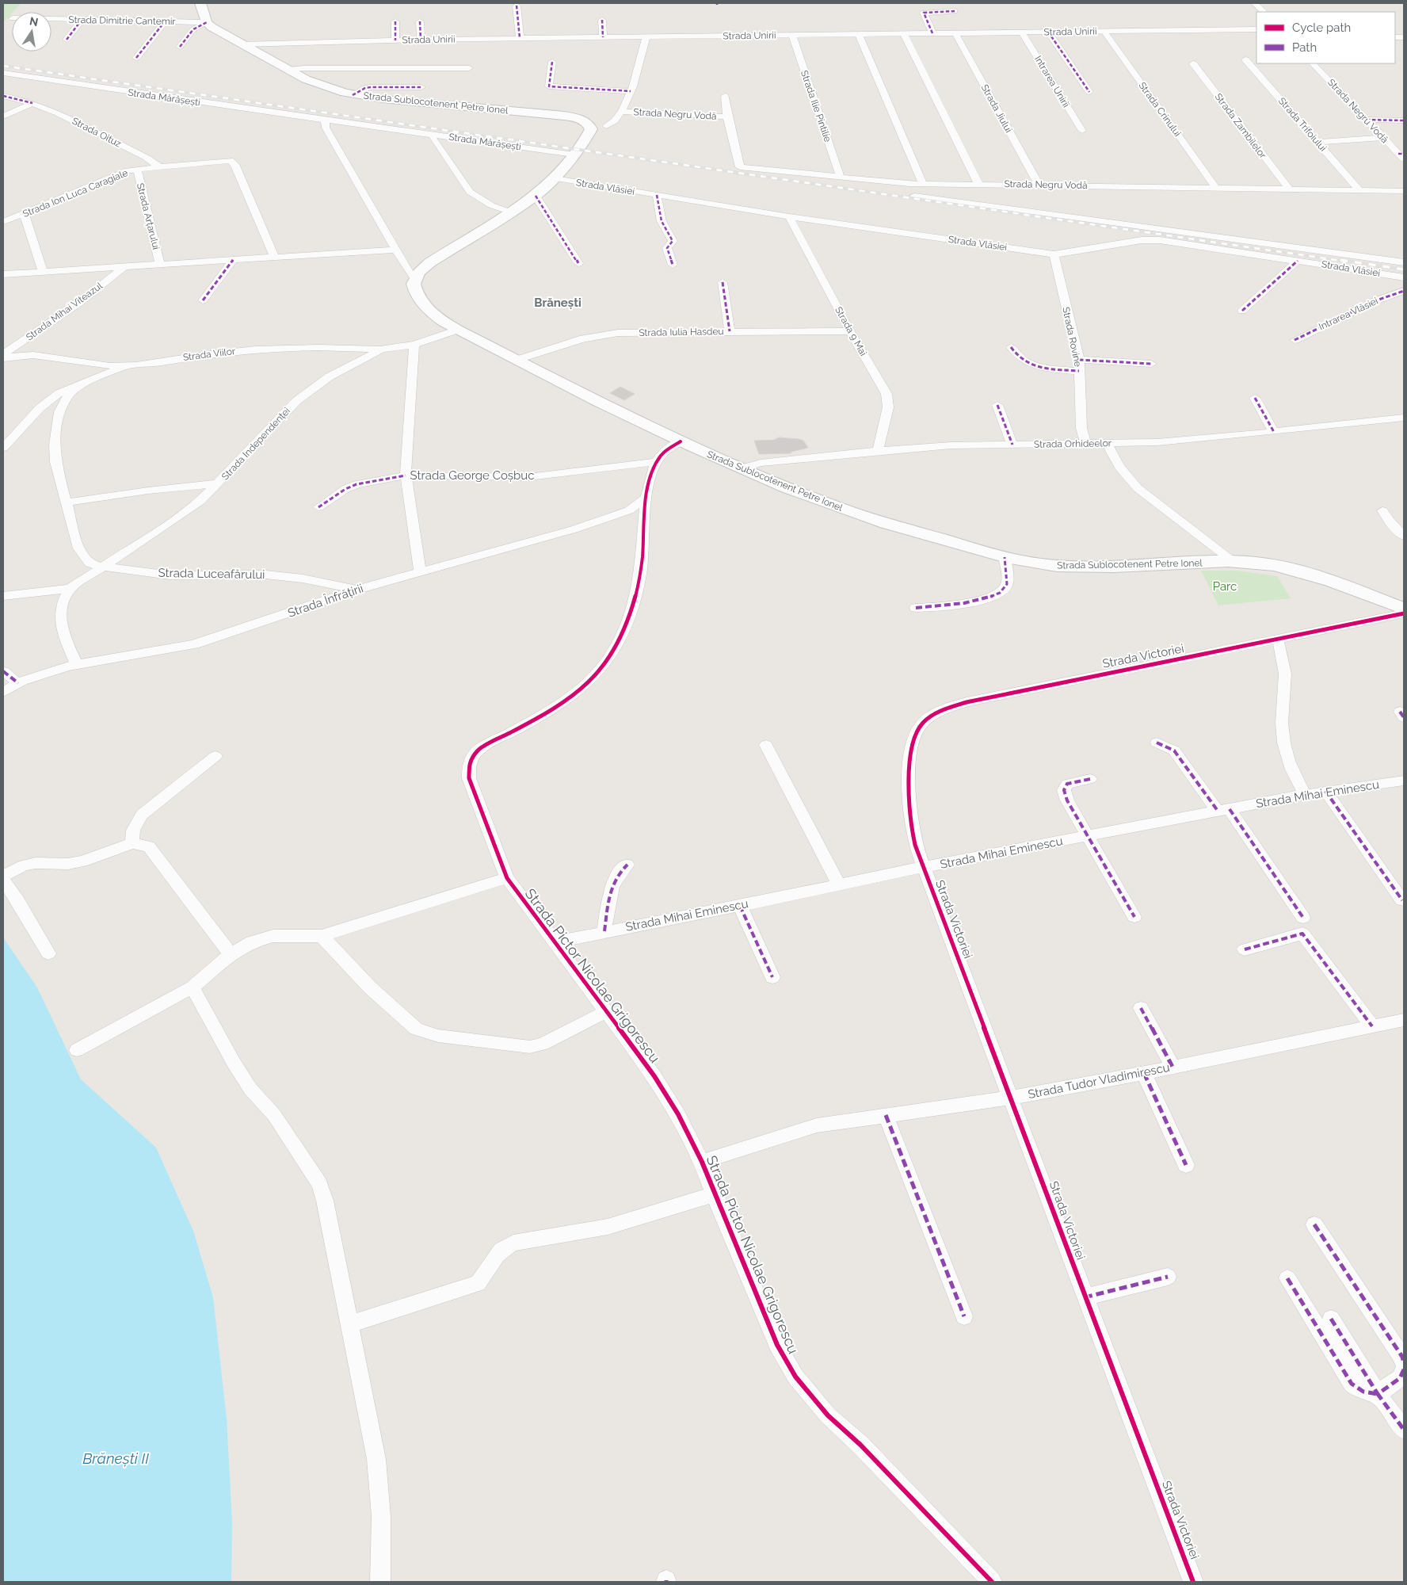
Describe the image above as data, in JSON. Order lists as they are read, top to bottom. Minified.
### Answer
{"streets":{"main road":["Strada Sublocotenent Petre Ionel"],"street":["Strada Dimitrie Cantemir","Strada Unirii","Intrarea Unirii","Strada Mărășești","Strada Ilie Pintilie","Strada Jiului","Strada Crinului","Strada Negru Vodă","Strada Trifoiului","Strada Zambilelor","Strada Oituz","Strada Vlăsiei","Strada Ion Luca Caragiale","Strada Arțarului","Strada Mihai Viteazul","Intrarea Vlăsiei","Strada 9 Mai","Strada Iulia Hasdeu","Strada Rovine","Strada Viilor","Strada Independenței","Strada Orhideelor","Strada George Coșbuc","Strada Luceafărului","Strada Înfrățirii","Strada Victoriei","Strada Mihai Eminescu","Strada Pictor Nicolae Grigorescu","Strada Tudor Vladimirescu"]},"crossings":[["Strada Dimitrie Cantemir","Strada Sublocotenent Petre Ionel"],["Strada Unirii","Intrarea Unirii"],["Strada Unirii","Strada Sublocotenent Petre Ionel"],["Strada Unirii","Strada Ilie Pintilie"],["Strada Unirii","Strada Jiului"],["Strada Unirii","Strada Crinului"],["Strada Sublocotenent Petre Ionel","Strada Iulia Hasdeu"],["Strada Sublocotenent Petre Ionel","Strada Independenței"],["Strada Sublocotenent Petre Ionel","Strada Orhideelor"],["Strada Ilie Pintilie","Strada Negru Vodă"],["Strada Jiului","Strada Negru Vodă"],["Strada Crinului","Strada Negru Vodă"],["Strada Negru Vodă","Strada Trifoiului"],["Strada Negru Vodă","Strada Zambilelor"],["Strada Oituz","Strada Ion Luca Caragiale"],["Strada Vlăsiei","Strada 9 Mai"],["Strada Vlăsiei","Strada Rovine"],["Strada Ion Luca Caragiale","Strada Arțarului"],["Strada 9 Mai","Strada Iulia Hasdeu"],["Strada 9 Mai","Strada Orhideelor"],["Strada Rovine","Strada Orhideelor"],["Strada Viilor","Strada Independenței"],["Strada Independenței","Strada Luceafărului"],["Strada Luceafărului","Strada Înfrățirii"],["Strada Înfrățirii","Strada Pictor Nicolae Grigorescu"],["Strada Victoriei","Strada Mihai Eminescu"],["Strada Victoriei","Strada Tudor Vladimirescu"],["Strada Mihai Eminescu","Strada Pictor Nicolae Grigorescu"],["Strada Pictor Nicolae Grigorescu","Strada Tudor Vladimirescu"]],"districts":["Brănești"],"water":["Brănești II"],"parks":["Parc"],"legend":["Cycle path","Path"],"north":"top"}
